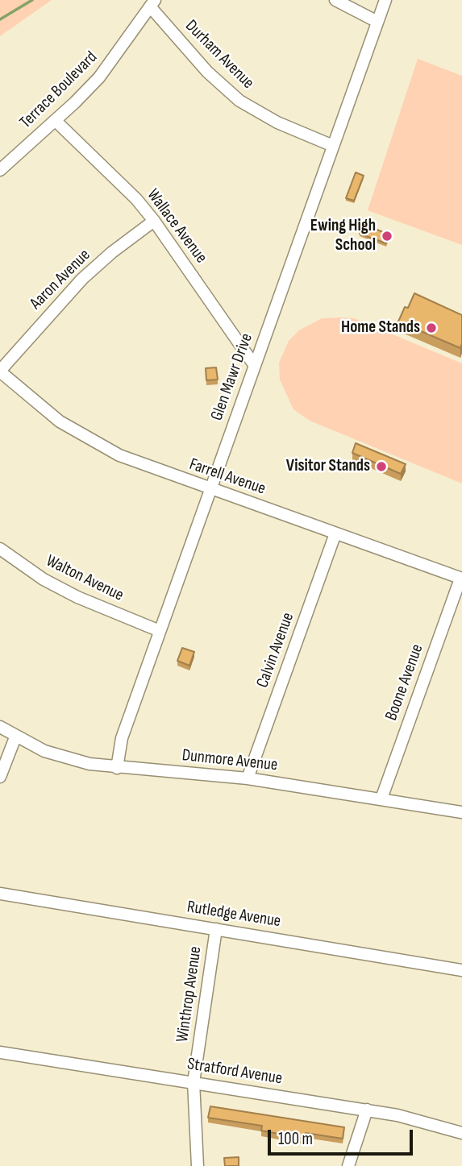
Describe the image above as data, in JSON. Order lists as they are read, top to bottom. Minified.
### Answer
{"streets":{"street":["Durham Avenue","Terrace Boulevard","Wallace Avenue","Aaron Avenue","Glen Mawr Drive","Farrell Avenue","Walton Avenue","Calvin Avenue","Boone Avenue","Dunmore Avenue","Rutledge Avenue","Winthrop Avenue","Stratford Avenue"]},"crossings":[["Durham Avenue","Terrace Boulevard"],["Durham Avenue","Glen Mawr Drive"],["Terrace Boulevard","Wallace Avenue"],["Wallace Avenue","Aaron Avenue"],["Wallace Avenue","Glen Mawr Drive"],["Aaron Avenue","Farrell Avenue"],["Glen Mawr Drive","Farrell Avenue"],["Glen Mawr Drive","Walton Avenue"],["Glen Mawr Drive","Dunmore Avenue"],["Farrell Avenue","Calvin Avenue"],["Farrell Avenue","Boone Avenue"],["Calvin Avenue","Dunmore Avenue"],["Boone Avenue","Dunmore Avenue"],["Rutledge Avenue","Winthrop Avenue"],["Winthrop Avenue","Stratford Avenue"]],"places":["Ewing High School","Home Stands","Visitor Stands"],"scale_bar":"100 m"}
